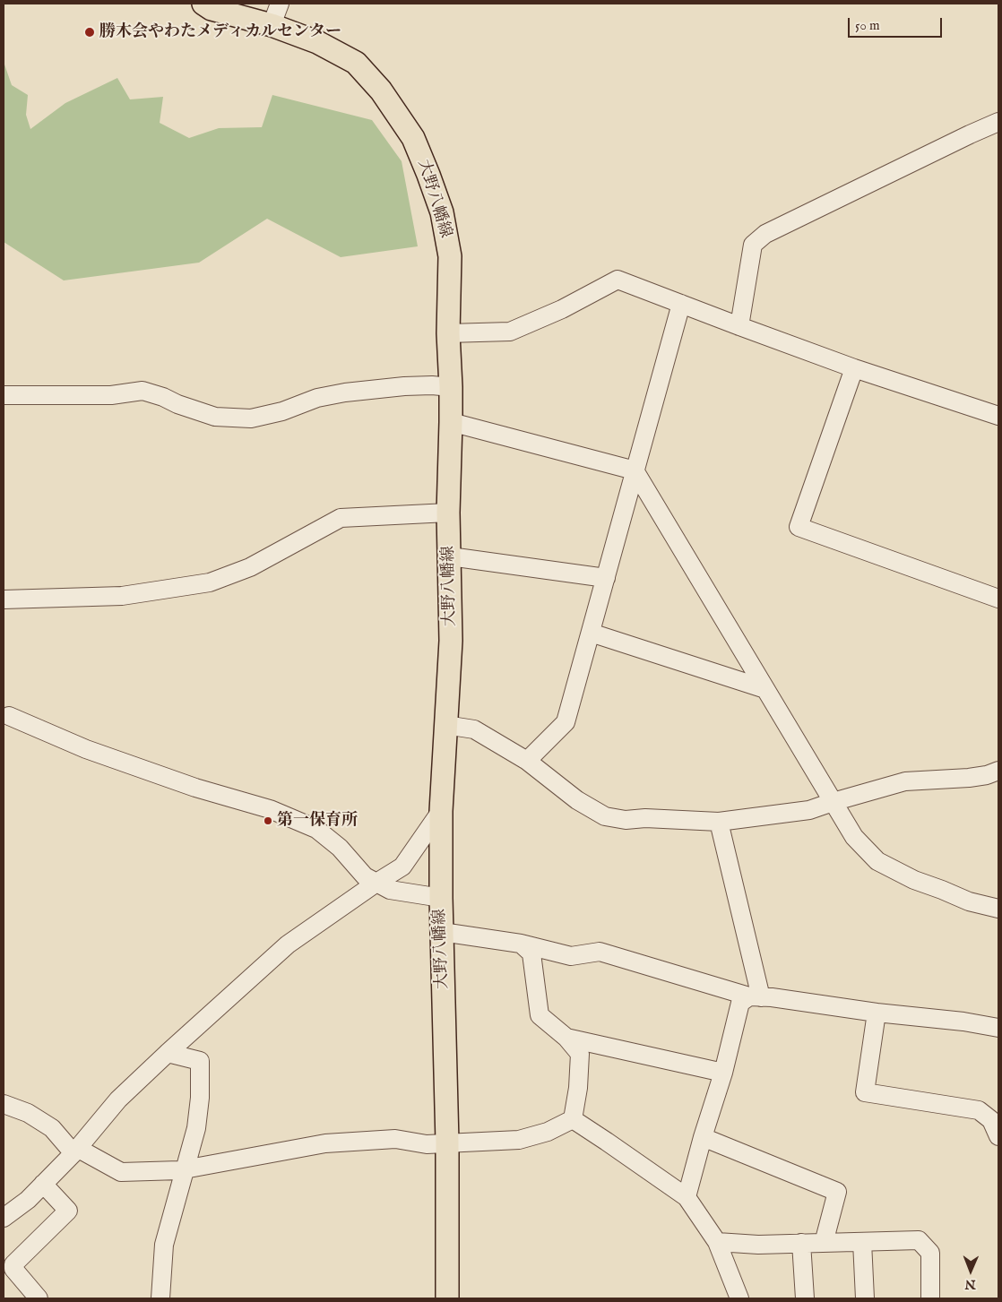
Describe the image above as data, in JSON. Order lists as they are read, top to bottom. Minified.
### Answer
{"streets":{"main road":["大野八幡線"]},"places":["勝木会やわたメディカルセンター","第一保育所"],"scale_bar":"50 m","north":"bottom"}
